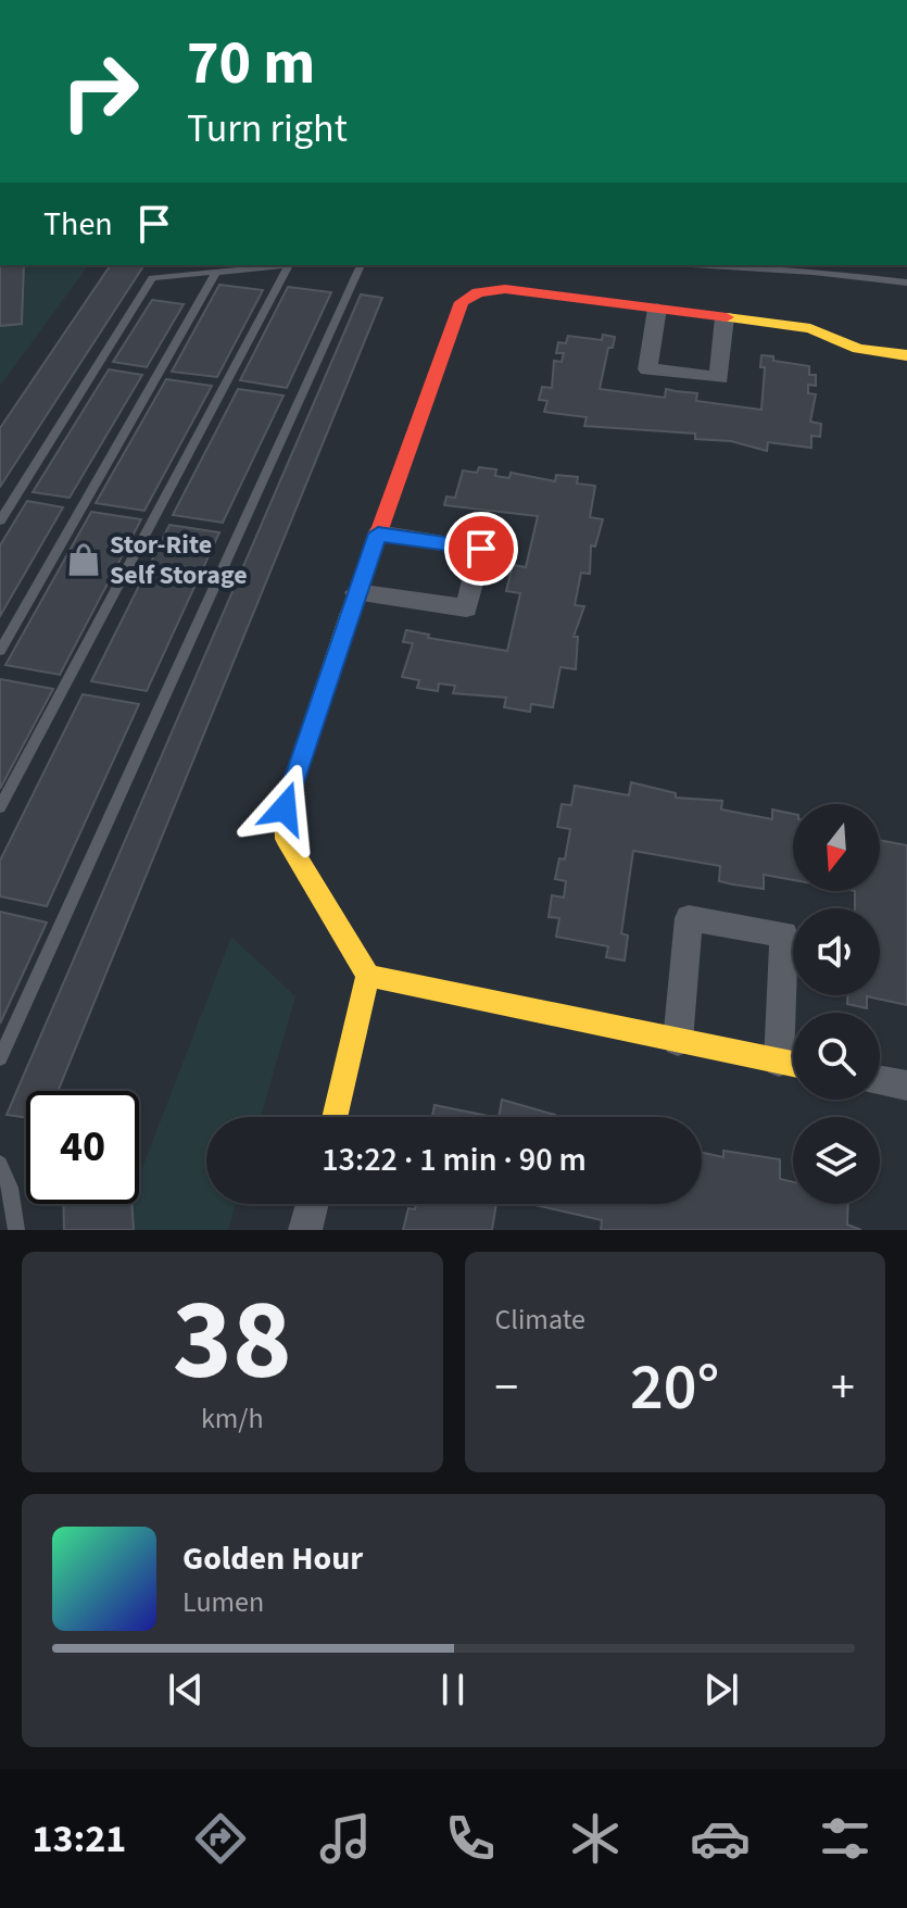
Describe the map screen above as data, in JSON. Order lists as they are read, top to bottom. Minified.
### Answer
{"places":{"shop":["Stor-Rite Self Storage"]},"north":"bottom","page":{"turn":["70 m","Turn right"],"then":"Then","limit":"40","trip":"13:22 · 1 min · 90 m","tile":[["38","km/h"],"Climate"],"heat":["−","20°","+"],"song":["Golden Hour","Lumen"],"tabs":"13:21"}}
